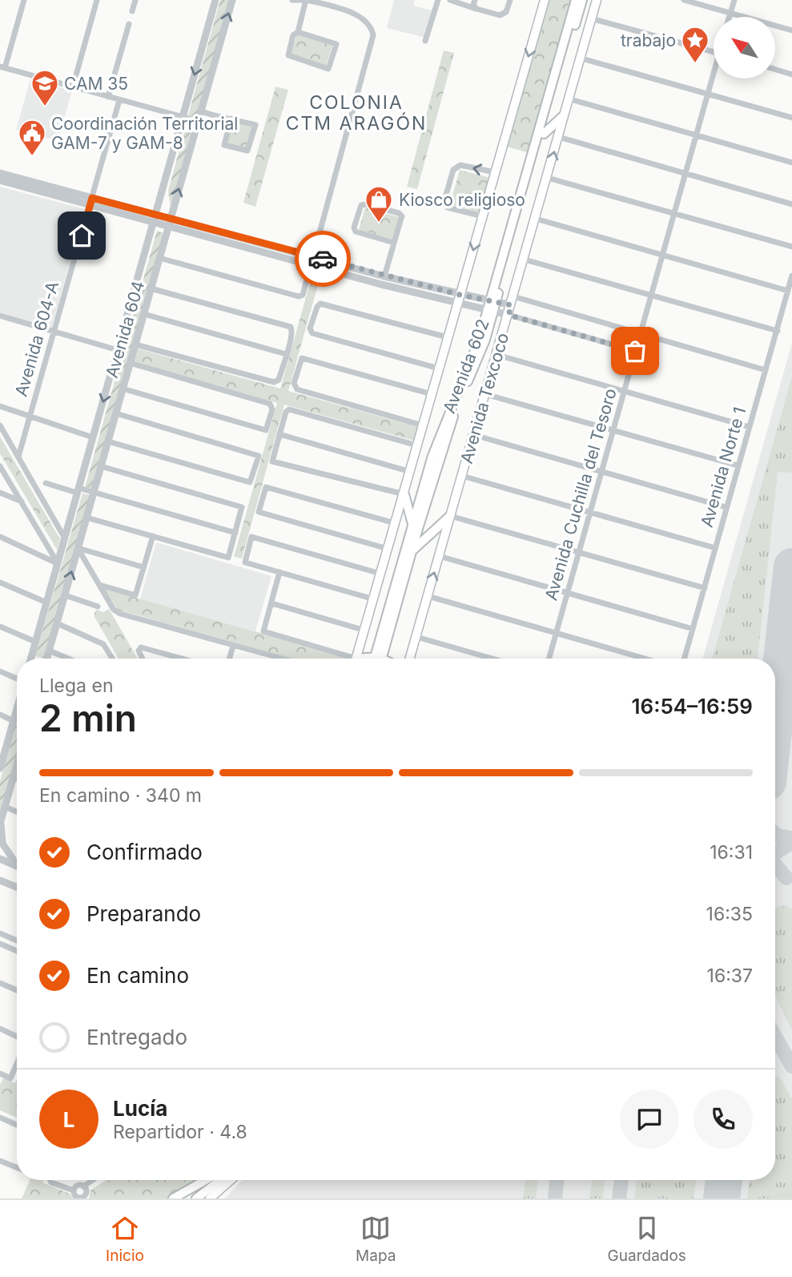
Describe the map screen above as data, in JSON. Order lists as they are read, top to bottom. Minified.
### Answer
{"streets":{"main road":["Avenida 602","Avenida Texcoco"],"street":["Avenida 604","Avenida 604-A","Avenida Norte 1","Avenida Cuchilla del Tesoro"]},"districts":["COLONIA CTM ARAGÓN"],"places":{"place":["trabajo"],"school or university":["CAM 35"],"public building":["Coordinación Territorial GAM-7 y GAM-8"],"shop":["Kiosco religioso"]},"north":"top left","page":{"heading":["2 min","Llega en","16:54–16:59"],"panel":["Lucía","Repartidor · 4.8"],"bar":"En camino · 340 m","list":[["Confirmado","16:31"],["Preparando","16:35"],["En camino","16:37"],"Entregado"],"round":"L","tabs":["Inicio","Mapa","Guardados"]}}
